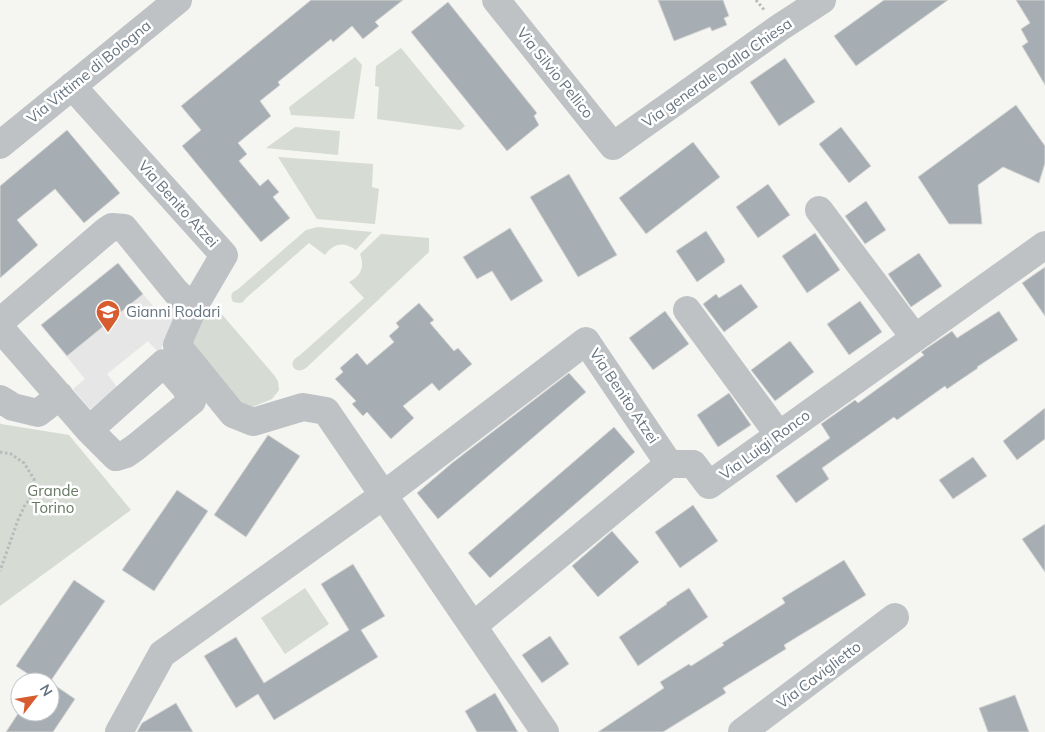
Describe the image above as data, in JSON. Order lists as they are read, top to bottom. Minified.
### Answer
{"streets":{"street":["Via Vittime di Bologna","Via Silvio Pellico","Via generale Dalla Chiesa","Via Benito Atzei","Via Luigi Ronco","Via Caviglietto"]},"crossings":[["Via Vittime di Bologna","Via Benito Atzei"],["Via Silvio Pellico","Via generale Dalla Chiesa"],["Via Benito Atzei","Via Luigi Ronco"]],"parks":["Grande Torino"],"places":{"school or university":["Gianni Rodari"]},"north":"top right"}
